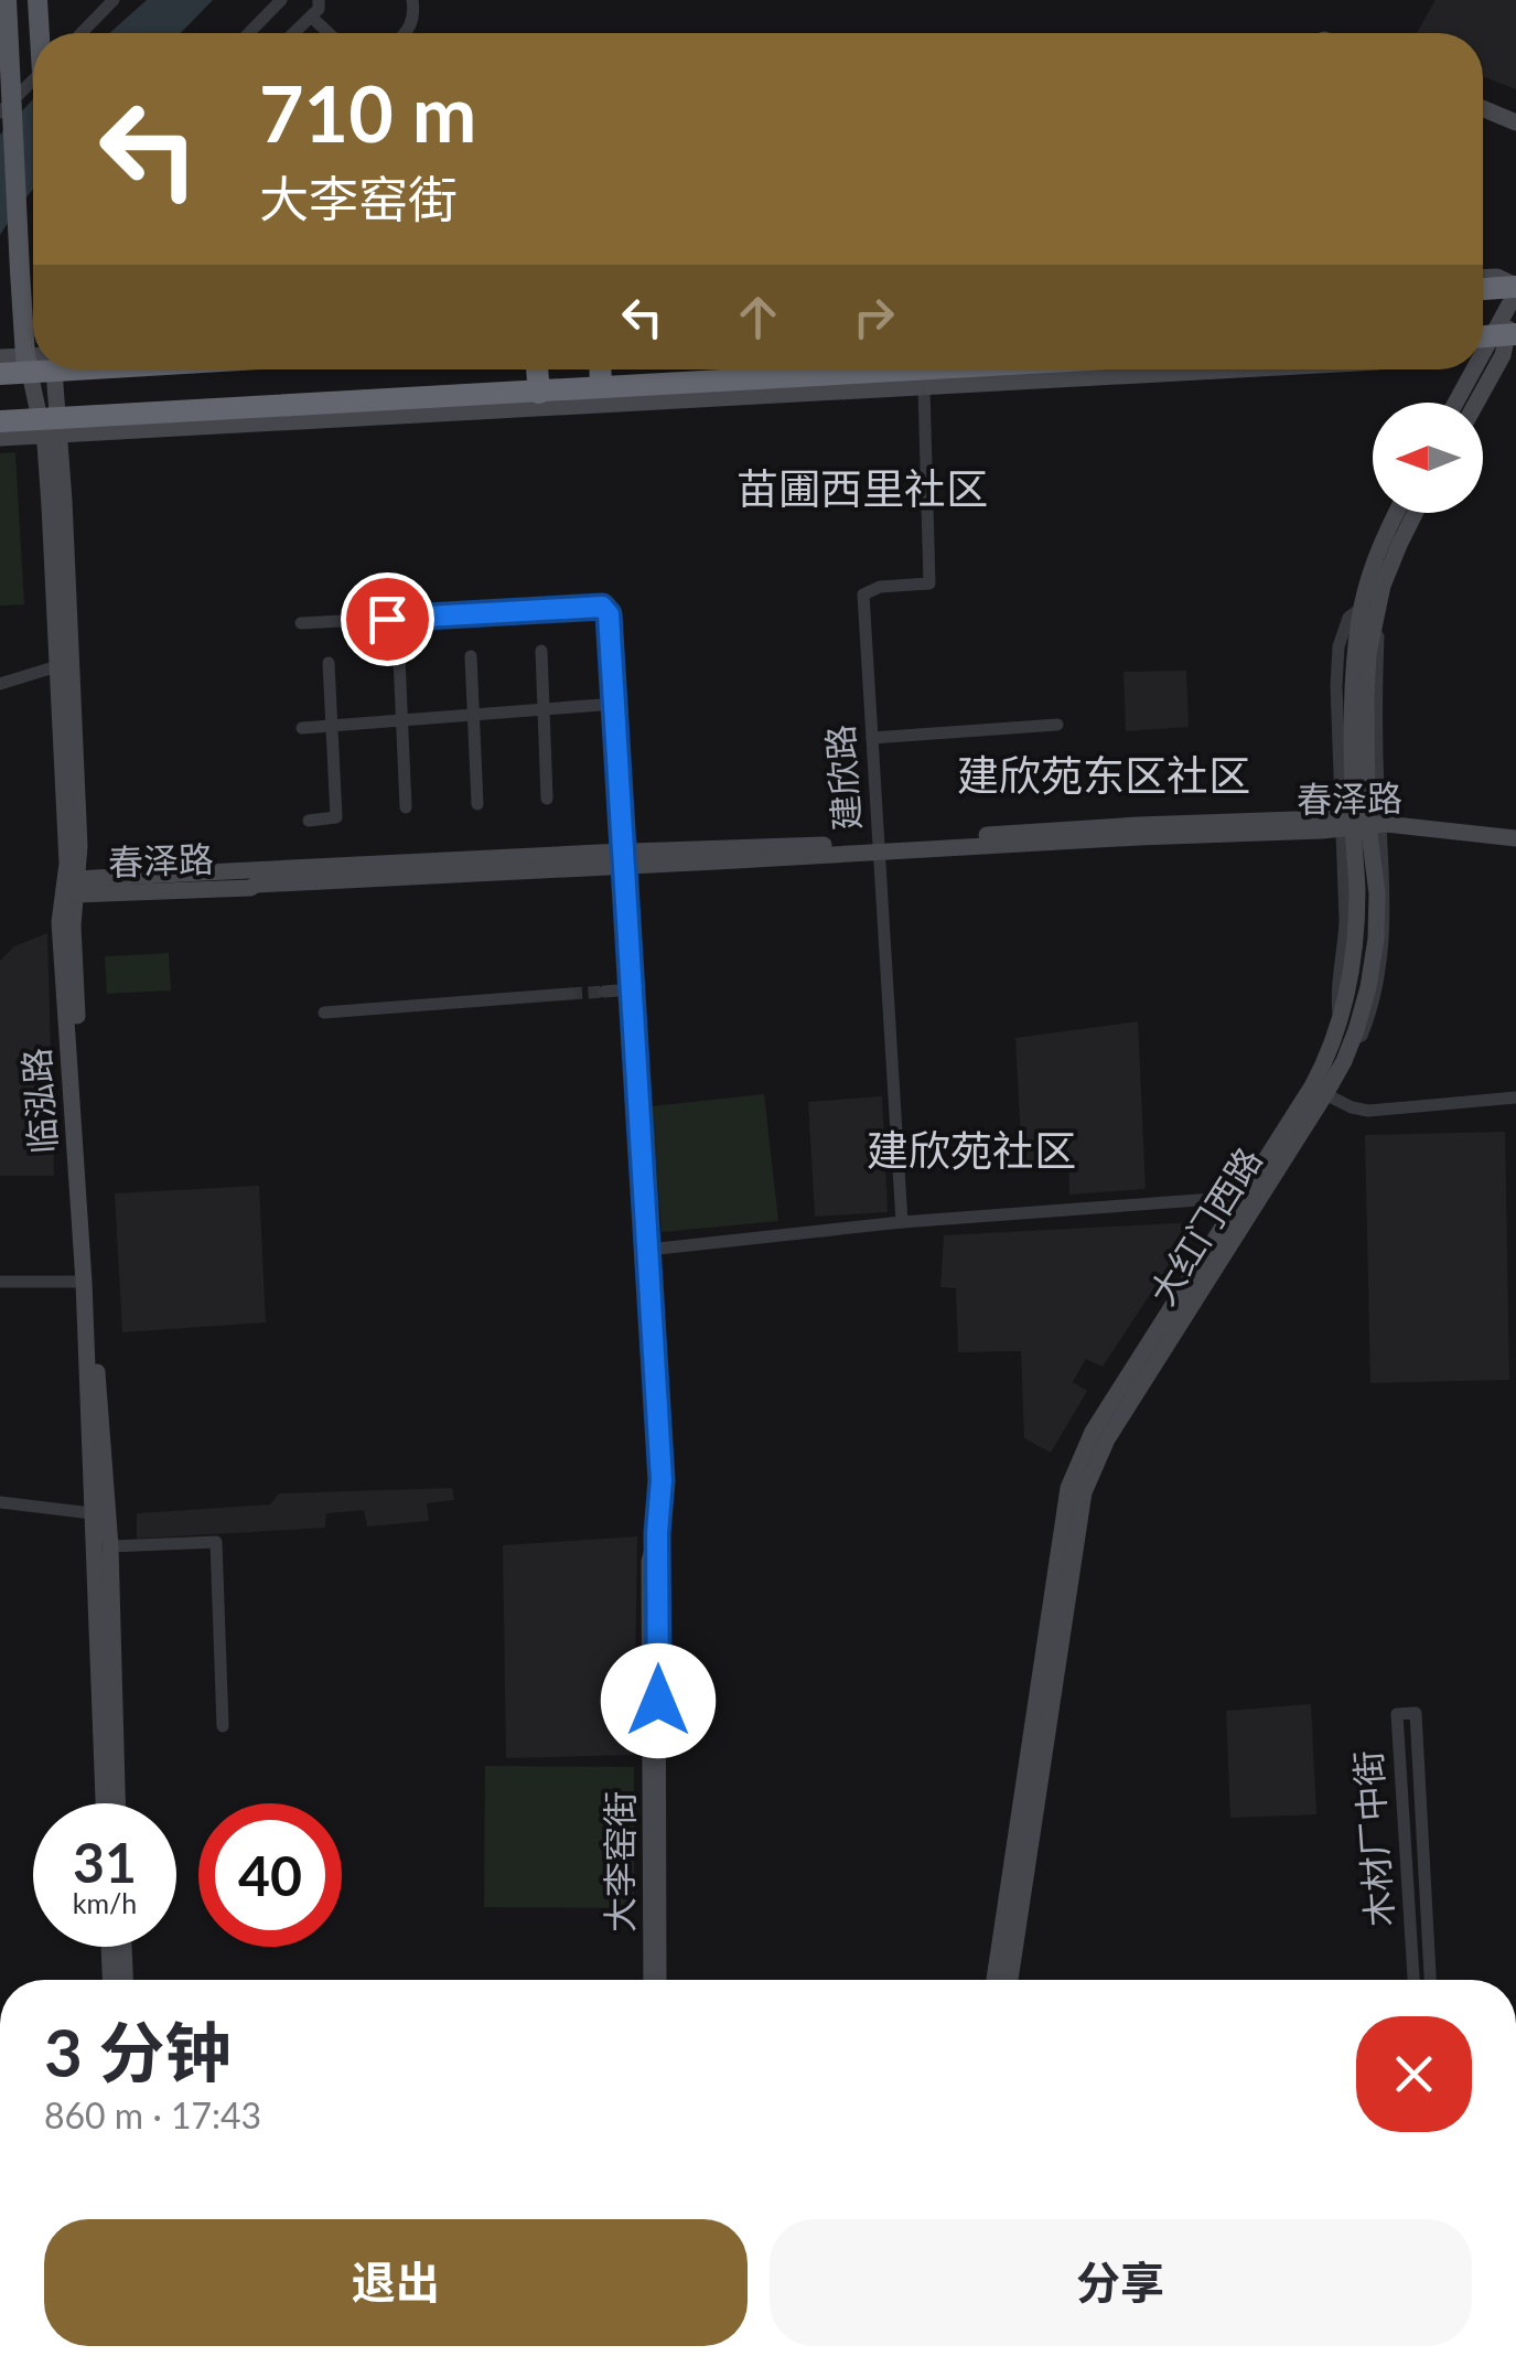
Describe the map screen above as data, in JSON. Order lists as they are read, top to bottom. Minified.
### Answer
{"streets":{"main road":["春泽路","临泓路","大红门西路","大李窑街"],"street":["建欣路","木材厂中街"]},"crossings":[["建欣路","春泽路"],["春泽路","临泓路"],["春泽路","大红门西路"],["春泽路","大李窑街"]],"districts":["苗圃西里社区","建欣苑东区社区","建欣苑社区"],"north":"left","page":{"turn":["710 m","大李窑街"],"speed":"31 km/h","limit":"40","heading":["3 分钟","860 m · 17:43"],"buttons":["退出","分享"]}}
